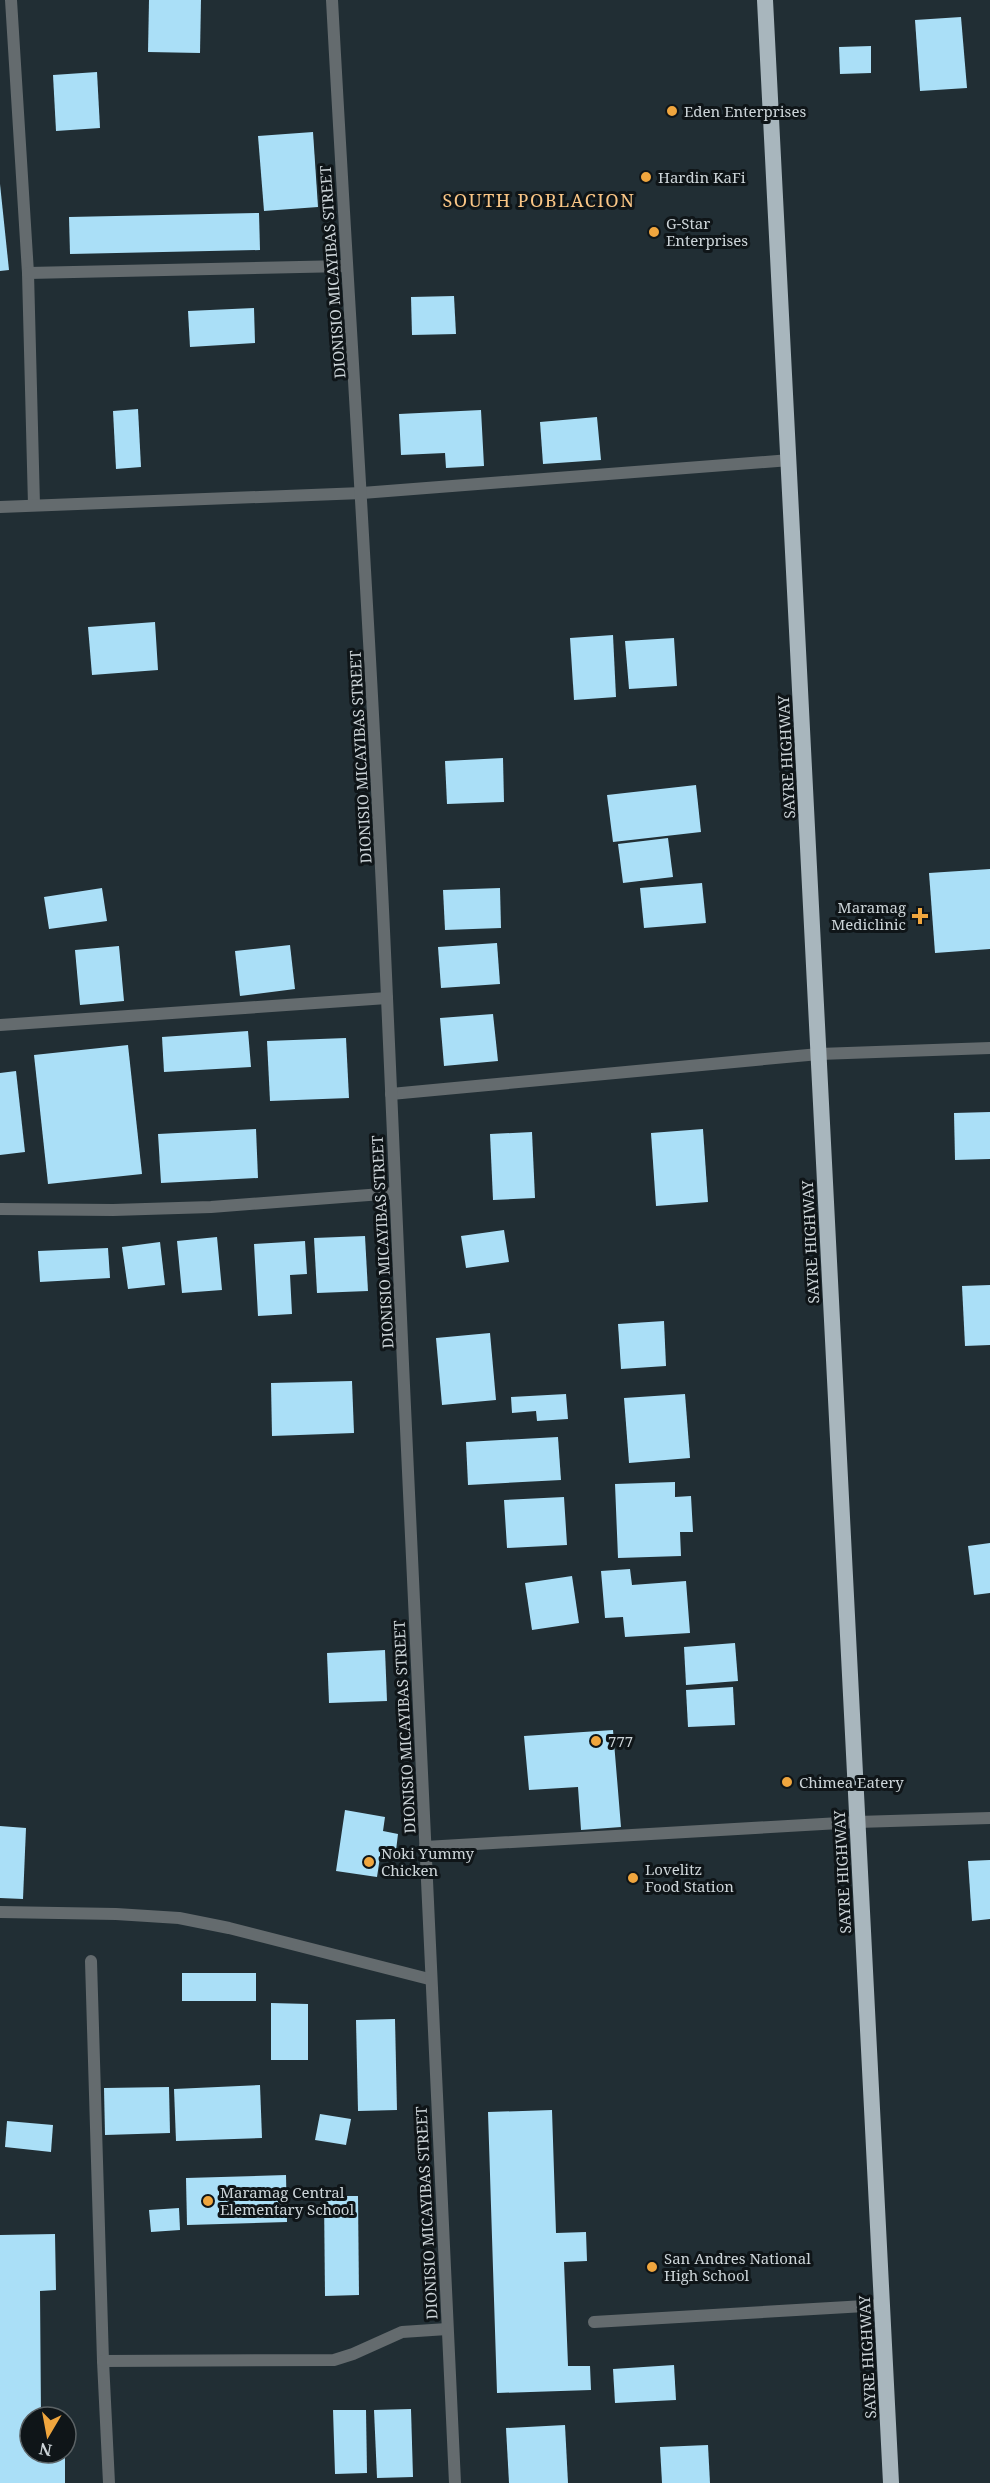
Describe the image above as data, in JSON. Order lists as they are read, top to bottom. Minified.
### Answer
{"streets":{"highway":["SAYRE HIGHWAY"],"street":["DIONISIO MICAYIBAS STREET"]},"districts":["SOUTH POBLACION"],"places":{"other":["Eden Enterprises","Hardin KaFi","G-Star Enterprises","777","Chimea Eatery","Noki Yummy Chicken","Lovelitz Food Station","Maramag Central Elementary School","San Andres National High School"],"health":["Maramag Mediclinic"]},"north":"bottom"}
